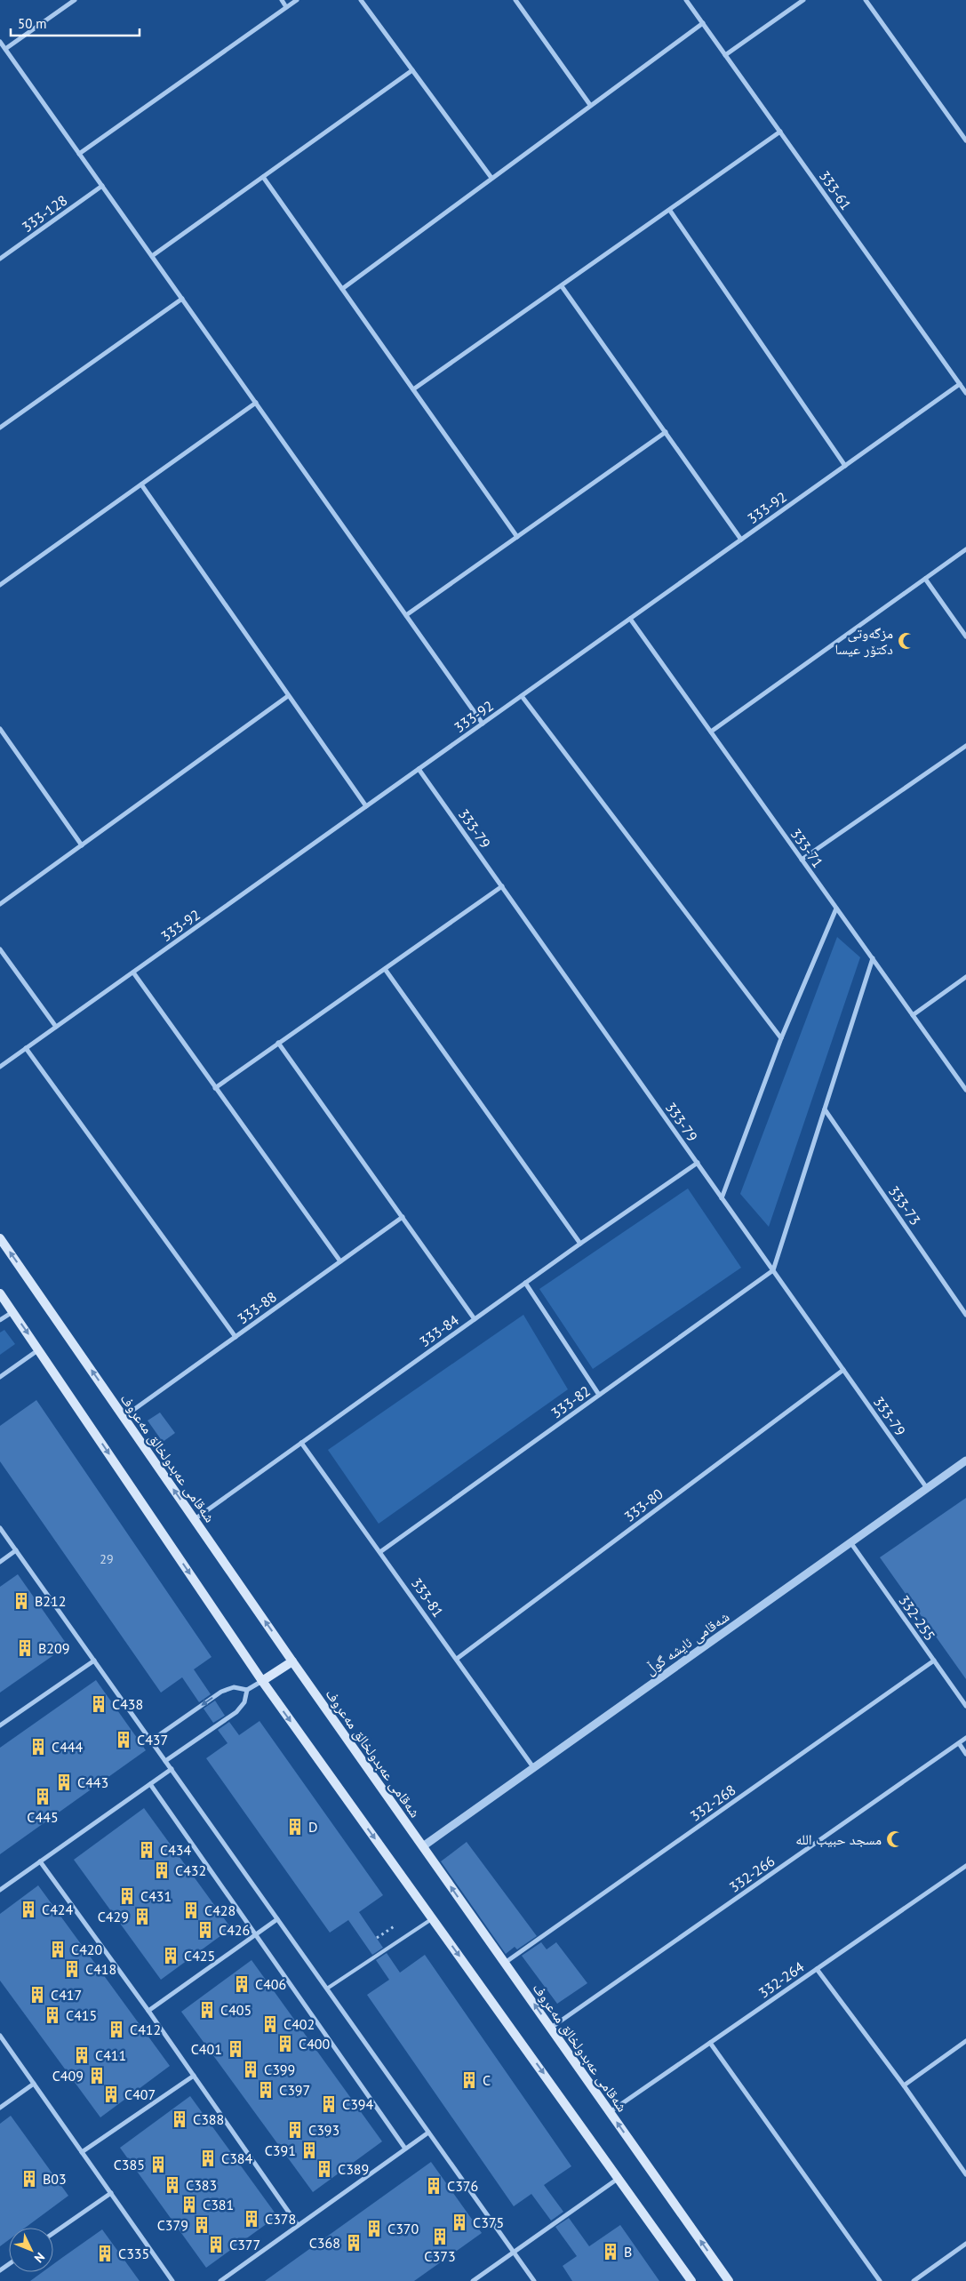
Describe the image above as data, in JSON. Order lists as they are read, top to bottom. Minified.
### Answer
{"streets":{"main road":["شەقامی عەبدولخالق مەعروف"],"street":["333-61","333-128","333-92","333-79","333-71","333-73","333-88","333-84","333-82","333-80","333-81","332-255","شەقامی ئایشە گوڵ","332-268","332-266","332-264"]},"crossings":[["333-61","333-92"],["333-92","333-79"],["333-92","333-71"],["333-79","333-84"],["333-79","333-82"],["333-79","333-80"],["333-79","شەقامی ئایشە گوڵ"],["333-88","شەقامی عەبدولخالق مەعروف"],["333-84","شەقامی عەبدولخالق مەعروف"],["333-84","333-81"],["333-82","333-81"],["شەقامی عەبدولخالق مەعروف","شەقامی ئایشە گوڵ"],["شەقامی عەبدولخالق مەعروف","332-268"],["شەقامی عەبدولخالق مەعروف","332-266"],["شەقامی عەبدولخالق مەعروف","332-264"],["333-80","333-81"],["333-81","شەقامی ئایشە گوڵ"],["332-255","شەقامی ئایشە گوڵ"],["332-255","332-268"]],"places":{"mosque":["مزگەوتی دکتۆر عیسا","مسجد حبيب الله"],"building":["B212","B209","C438","C437","C444","C443","C445","D","C434","C432","C431","C424","C428","C429","C426","C420","C425","C418","C406","C417","C405","C415","C402","C412","C400","C401","C411","C399","C409","C","C397","C407","C394","C388","C393","C391","C384","C385","C389","B03","C383","C376","C381","C378","C375","C379","C370","C373","C368","C377","B","C335"]},"house_numbers":["29"],"scale_bar":"50 m","north":"bottom right"}
